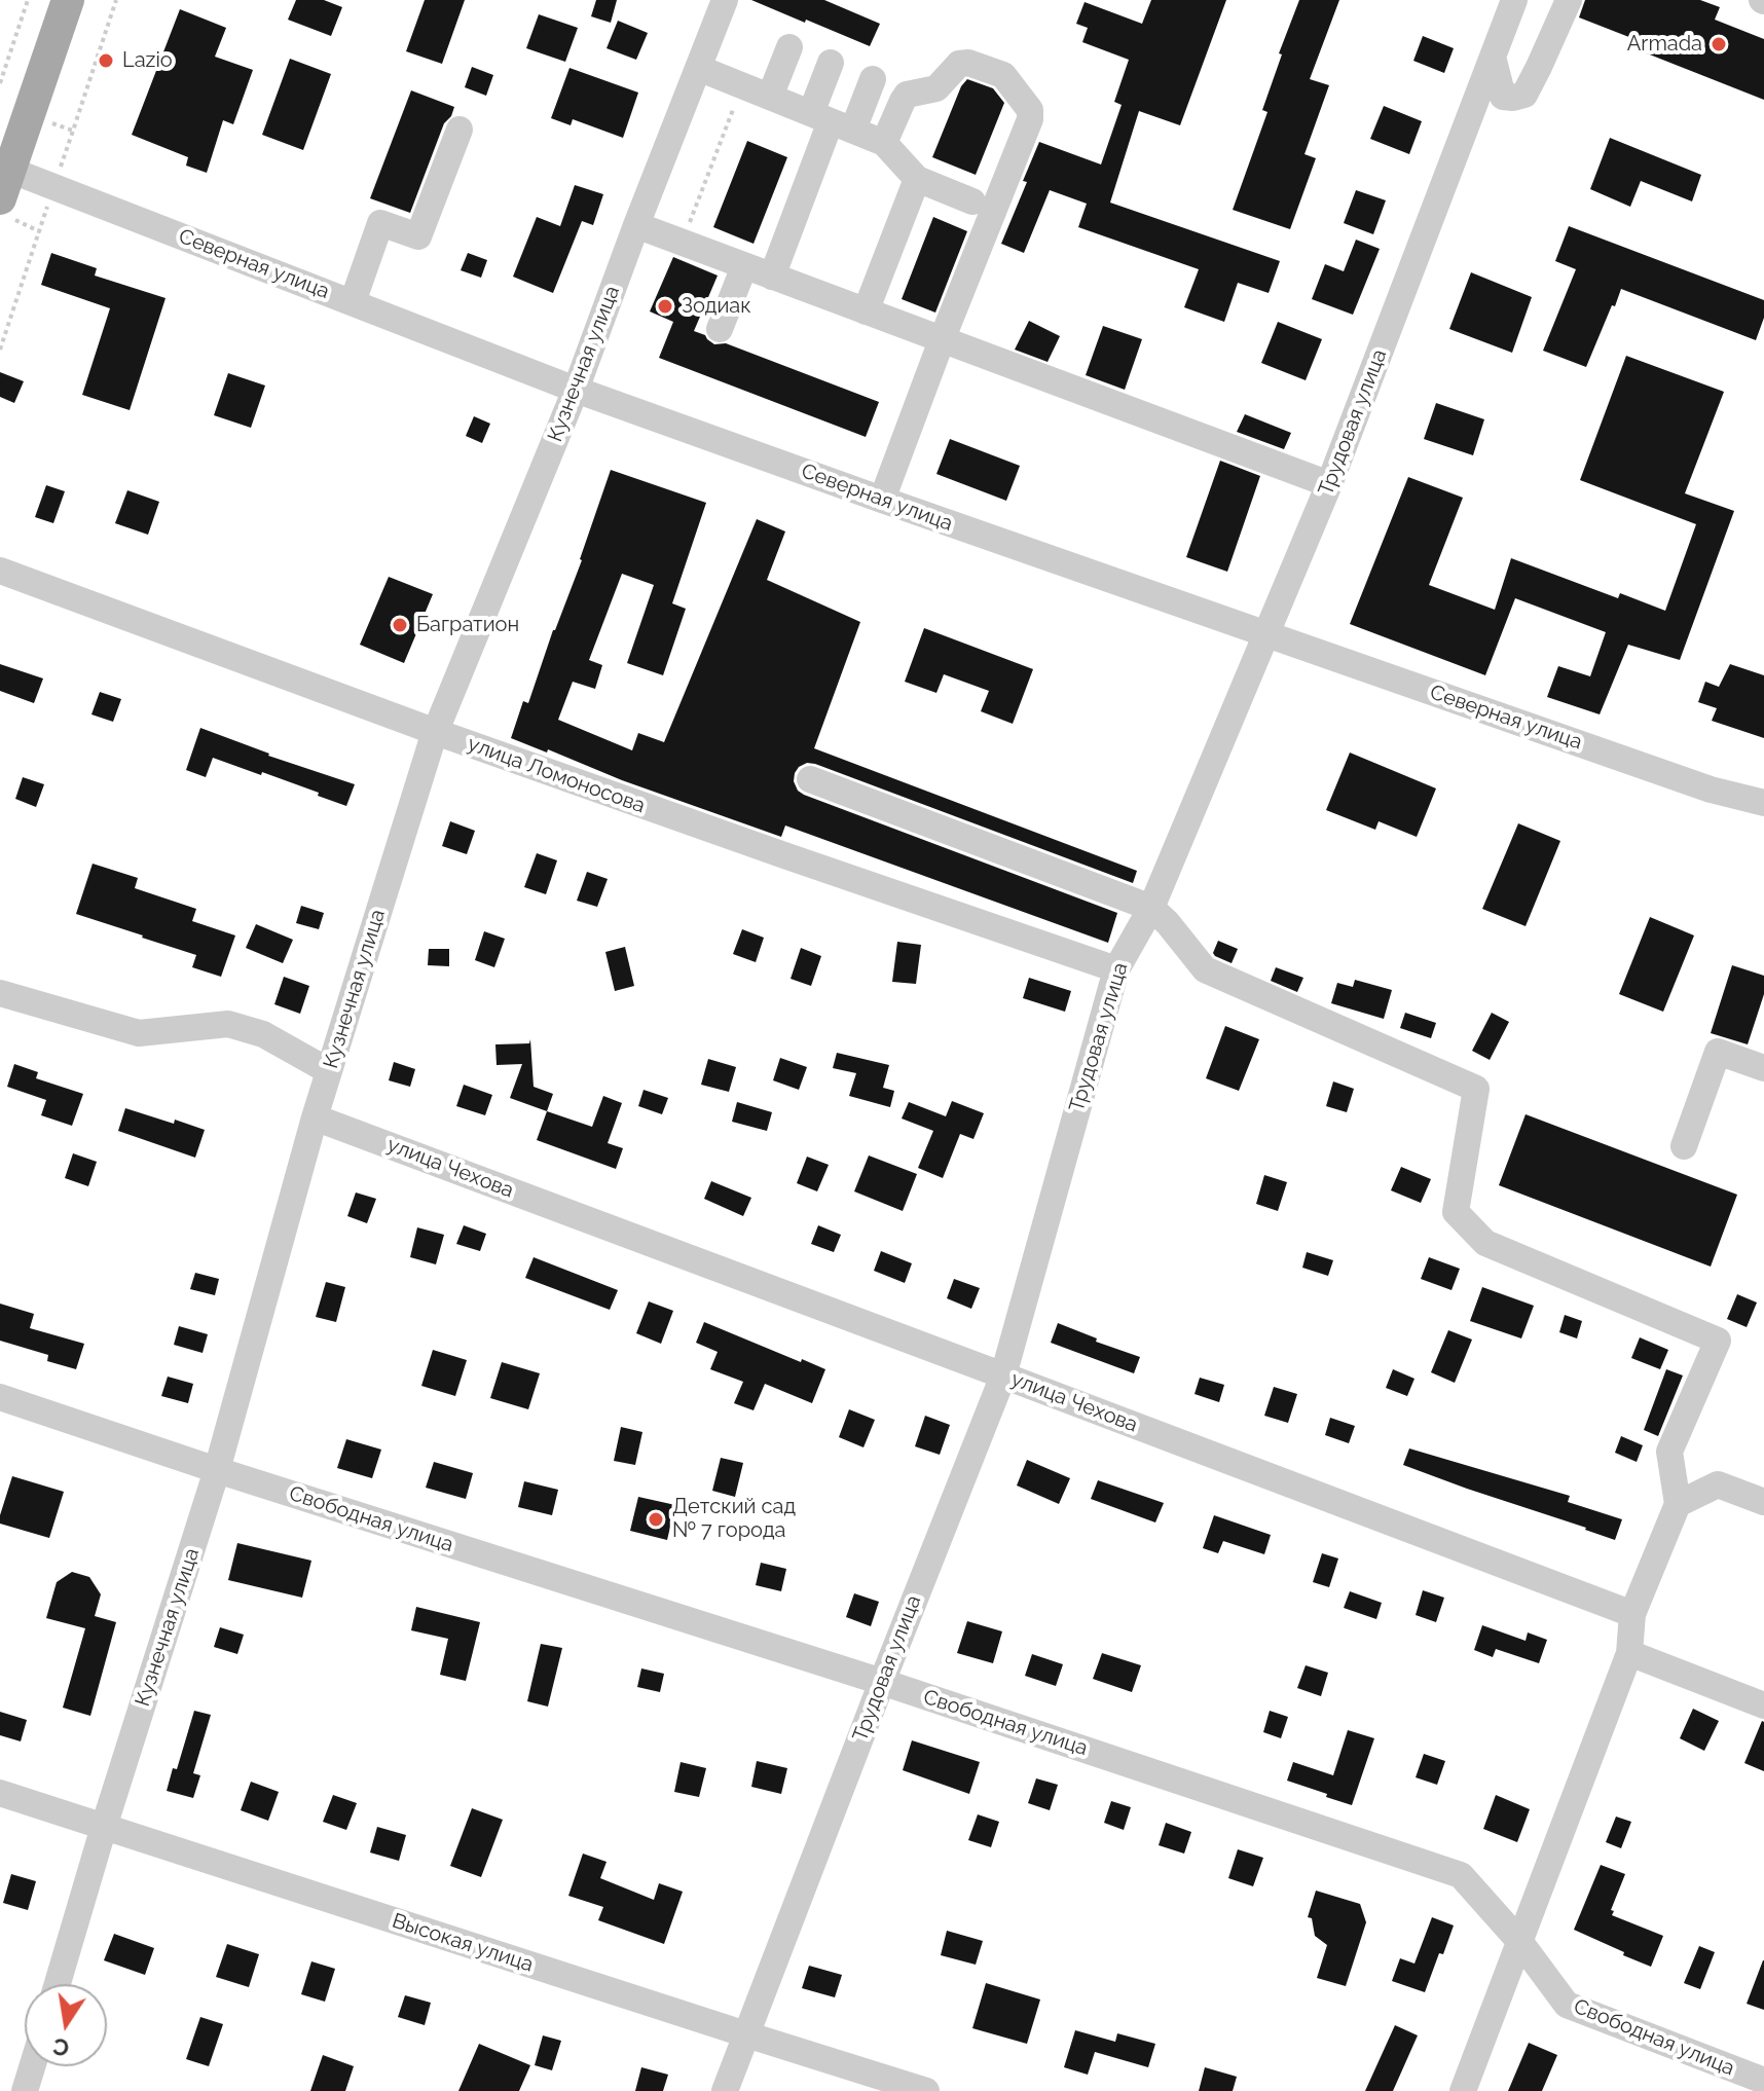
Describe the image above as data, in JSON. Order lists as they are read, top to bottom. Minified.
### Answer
{"streets":{"street":["Северная улица","Кузнечная улица","Трудовая улица","улица Ломоносова","улица Чехова","Свободная улица","Высокая улица"]},"crossings":[["Северная улица","Кузнечная улица"],["Северная улица","Трудовая улица"],["Кузнечная улица","улица Ломоносова"],["Кузнечная улица","улица Чехова"],["Кузнечная улица","Свободная улица"],["Кузнечная улица","Высокая улица"],["Трудовая улица","улица Ломоносова"],["Трудовая улица","улица Чехова"],["Трудовая улица","Свободная улица"],["Трудовая улица","Высокая улица"]],"places":["Armada","Lazio","Зодиак","Багратион","Детский сад № 7 города"],"north":"bottom"}
